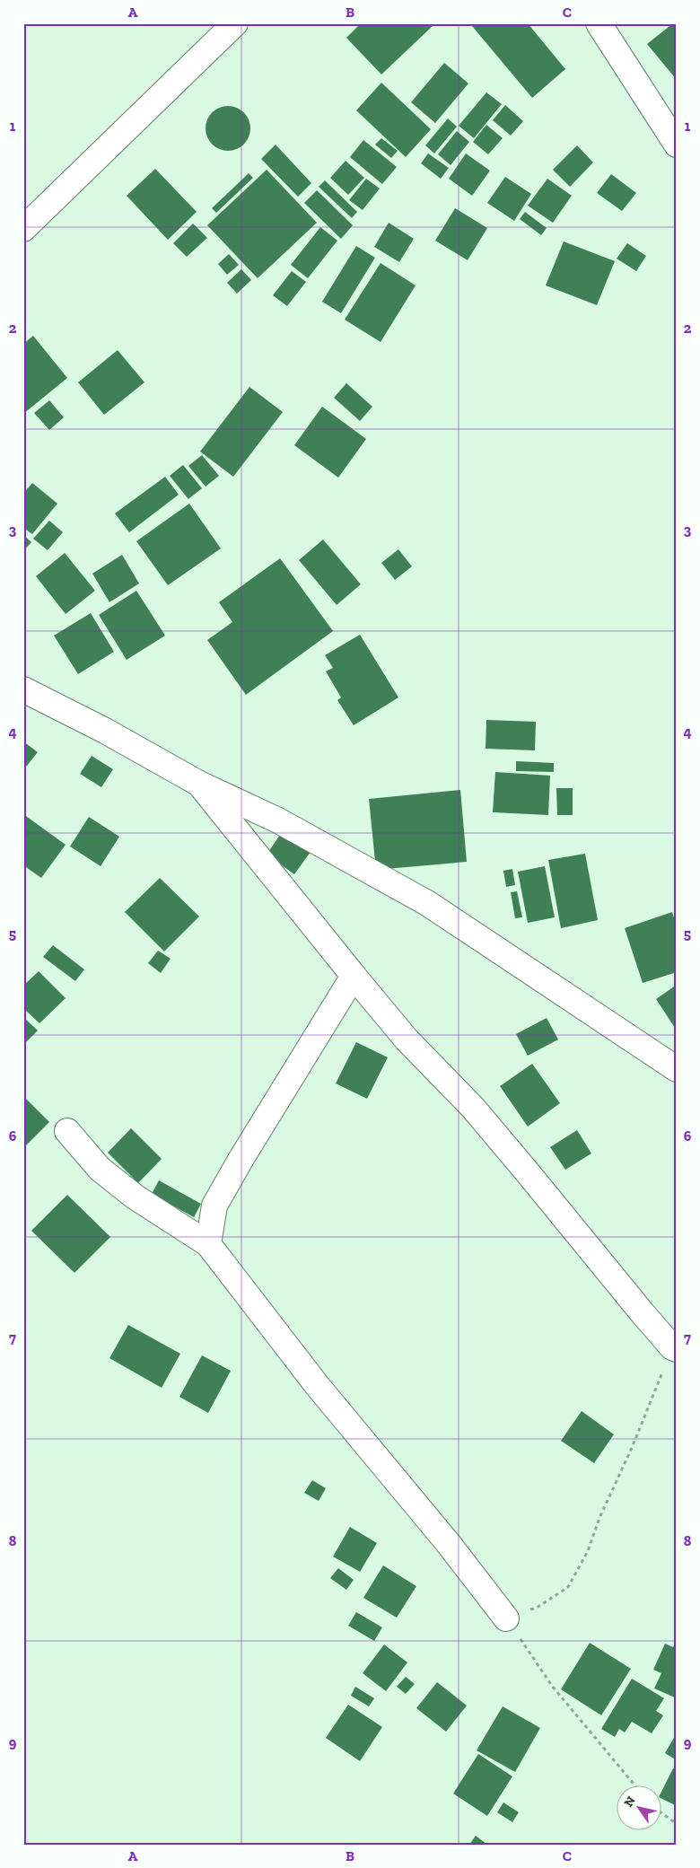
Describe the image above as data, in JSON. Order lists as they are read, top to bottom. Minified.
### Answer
{"north":"top left","grid":{"columns":["A","B","C"],"rows":["1","2","3","4","5","6","7","8","9"]}}
